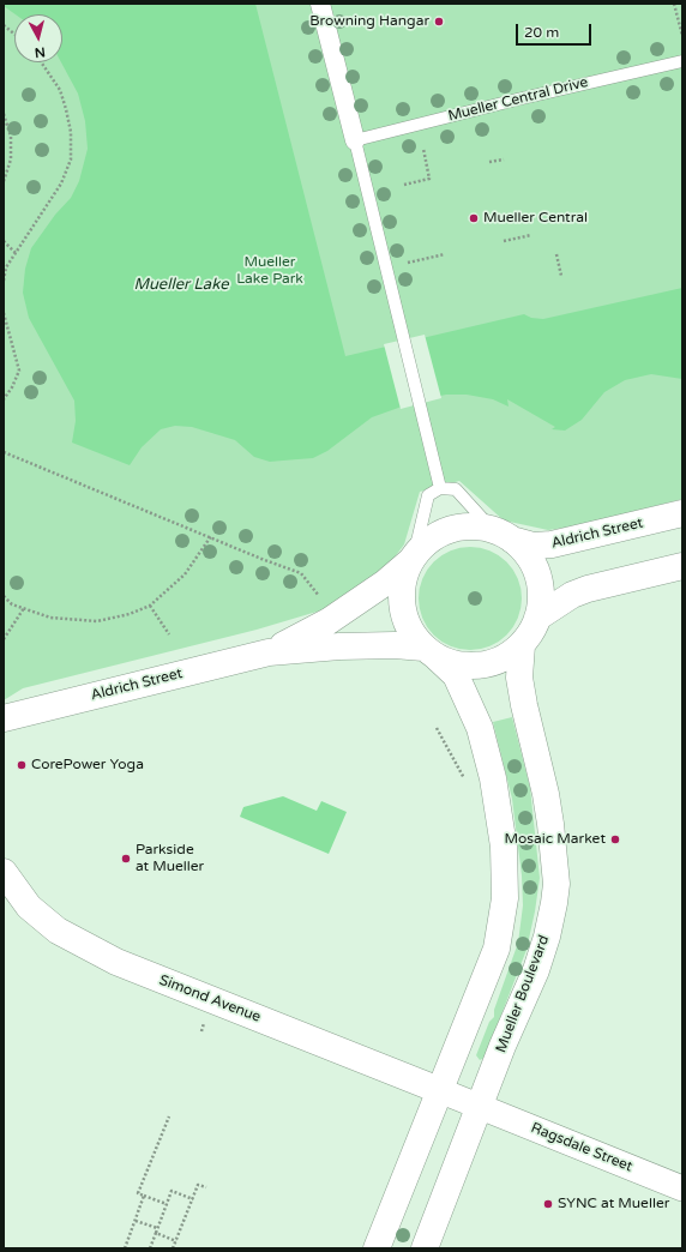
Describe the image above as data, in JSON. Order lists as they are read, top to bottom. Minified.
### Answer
{"streets":{"street":["Aldrich Street","Mueller Boulevard","Simond Avenue","Ragsdale Street"],"lane":["Mueller Central Drive"]},"crossings":[["Aldrich Street","Mueller Boulevard"],["Mueller Boulevard","Ragsdale Street"],["Simond Avenue","Ragsdale Street"]],"water":["Mueller Lake"],"parks":["Mueller Lake Park"],"places":["Browning Hangar","Mueller Central","CorePower Yoga","Mosaic Market","Parkside at Mueller","SYNC at Mueller"],"scale_bar":"20 m","north":"bottom"}
